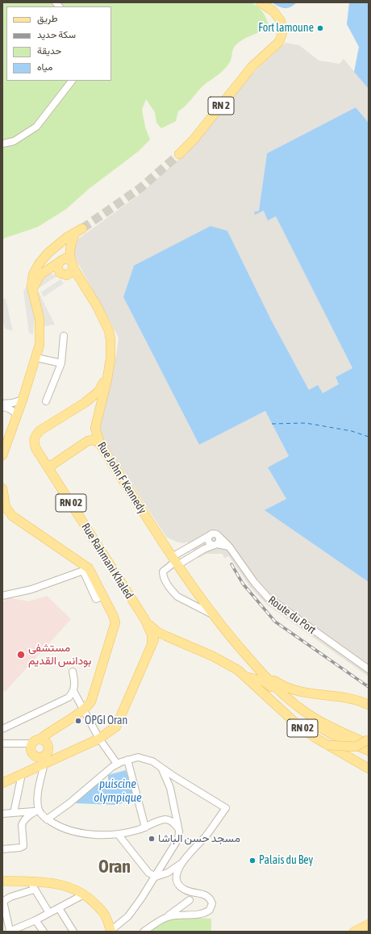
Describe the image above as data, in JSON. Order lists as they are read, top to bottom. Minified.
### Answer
{"streets":{"main road":["RN 2","Rue John F Kennedy","RN 02","Rue Rahmani Khaled"],"street":["Route du Port"]},"crossings":[["Rue John F Kennedy","RN 02"],["Rue John F Kennedy","Rue Rahmani Khaled"],["RN 02","Rue Rahmani Khaled"]],"districts":["Oran"],"water":["puiscine olympique"],"places":["Fort lamoune","مستشفى بودانس القديم","OPGI Oran","مسجد حسن الباشا","Palais du Bey"],"legend":["طريق","سكة حديد","حديقة","مياه"]}
